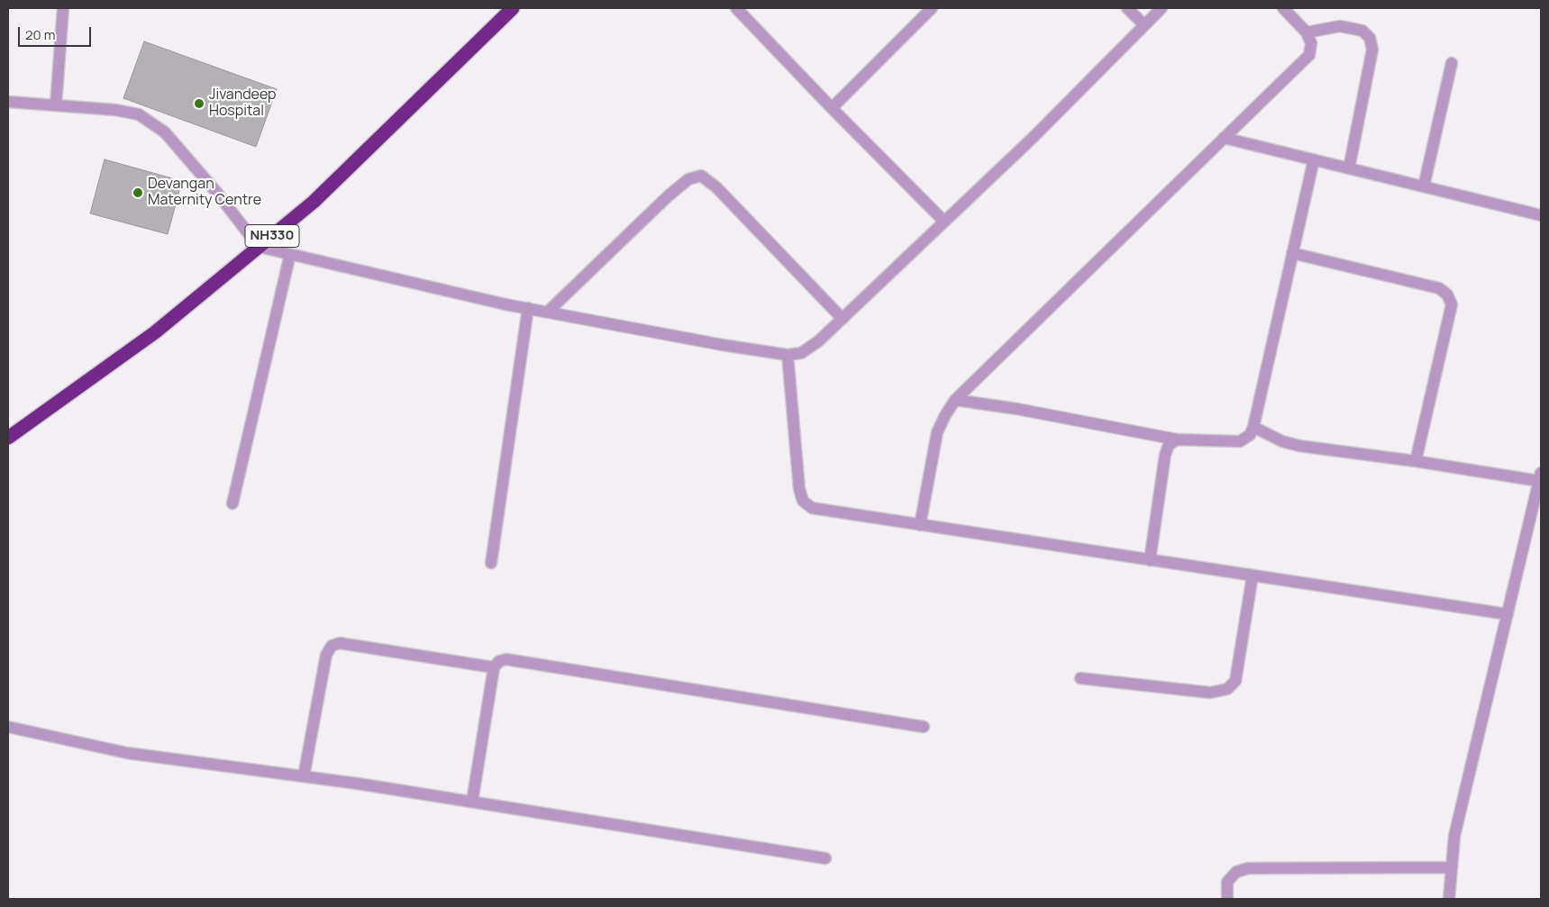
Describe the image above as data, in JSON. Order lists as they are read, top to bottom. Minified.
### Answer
{"streets":{"highway":["NH330"]},"places":["Jivandeep Hospital","Devangan Maternity Centre"],"scale_bar":"20 m"}
